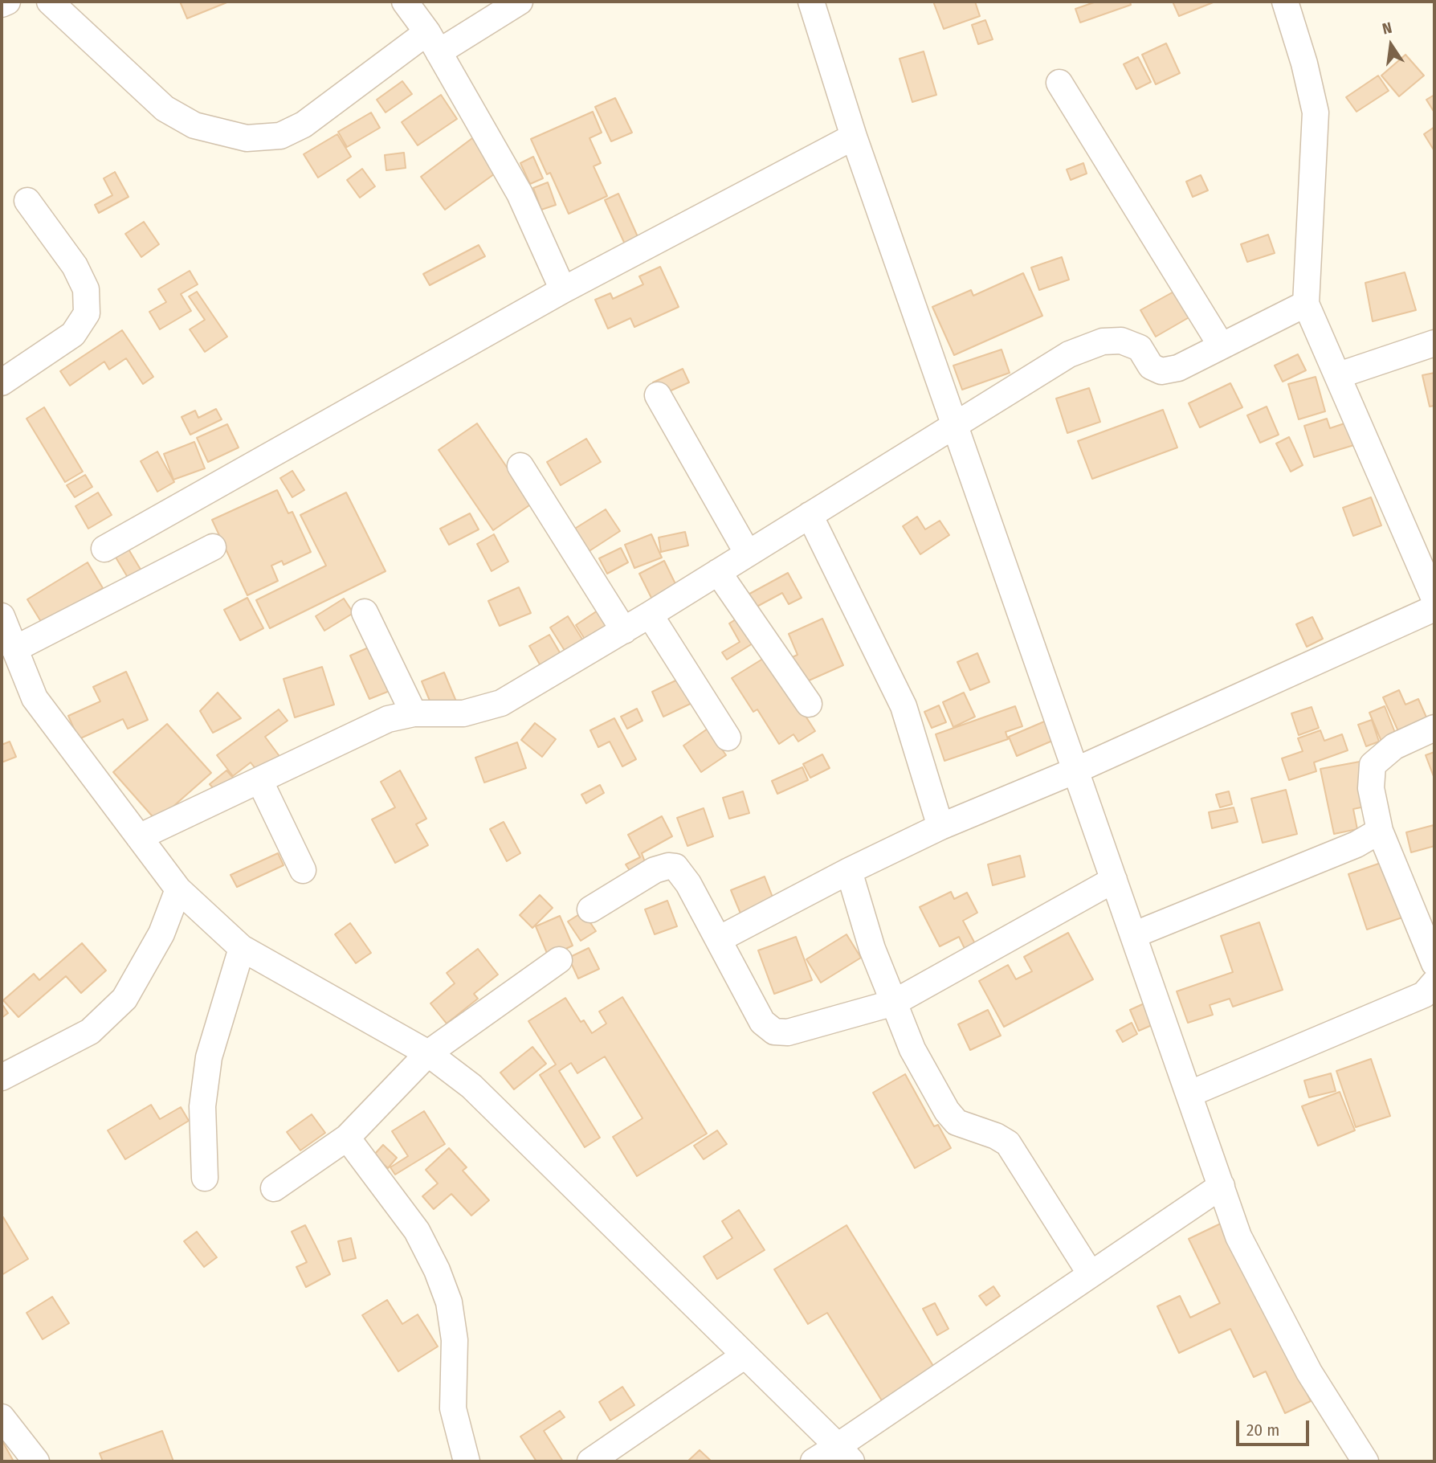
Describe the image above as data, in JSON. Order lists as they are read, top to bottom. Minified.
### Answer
{"scale_bar":"20 m","north":"top"}
